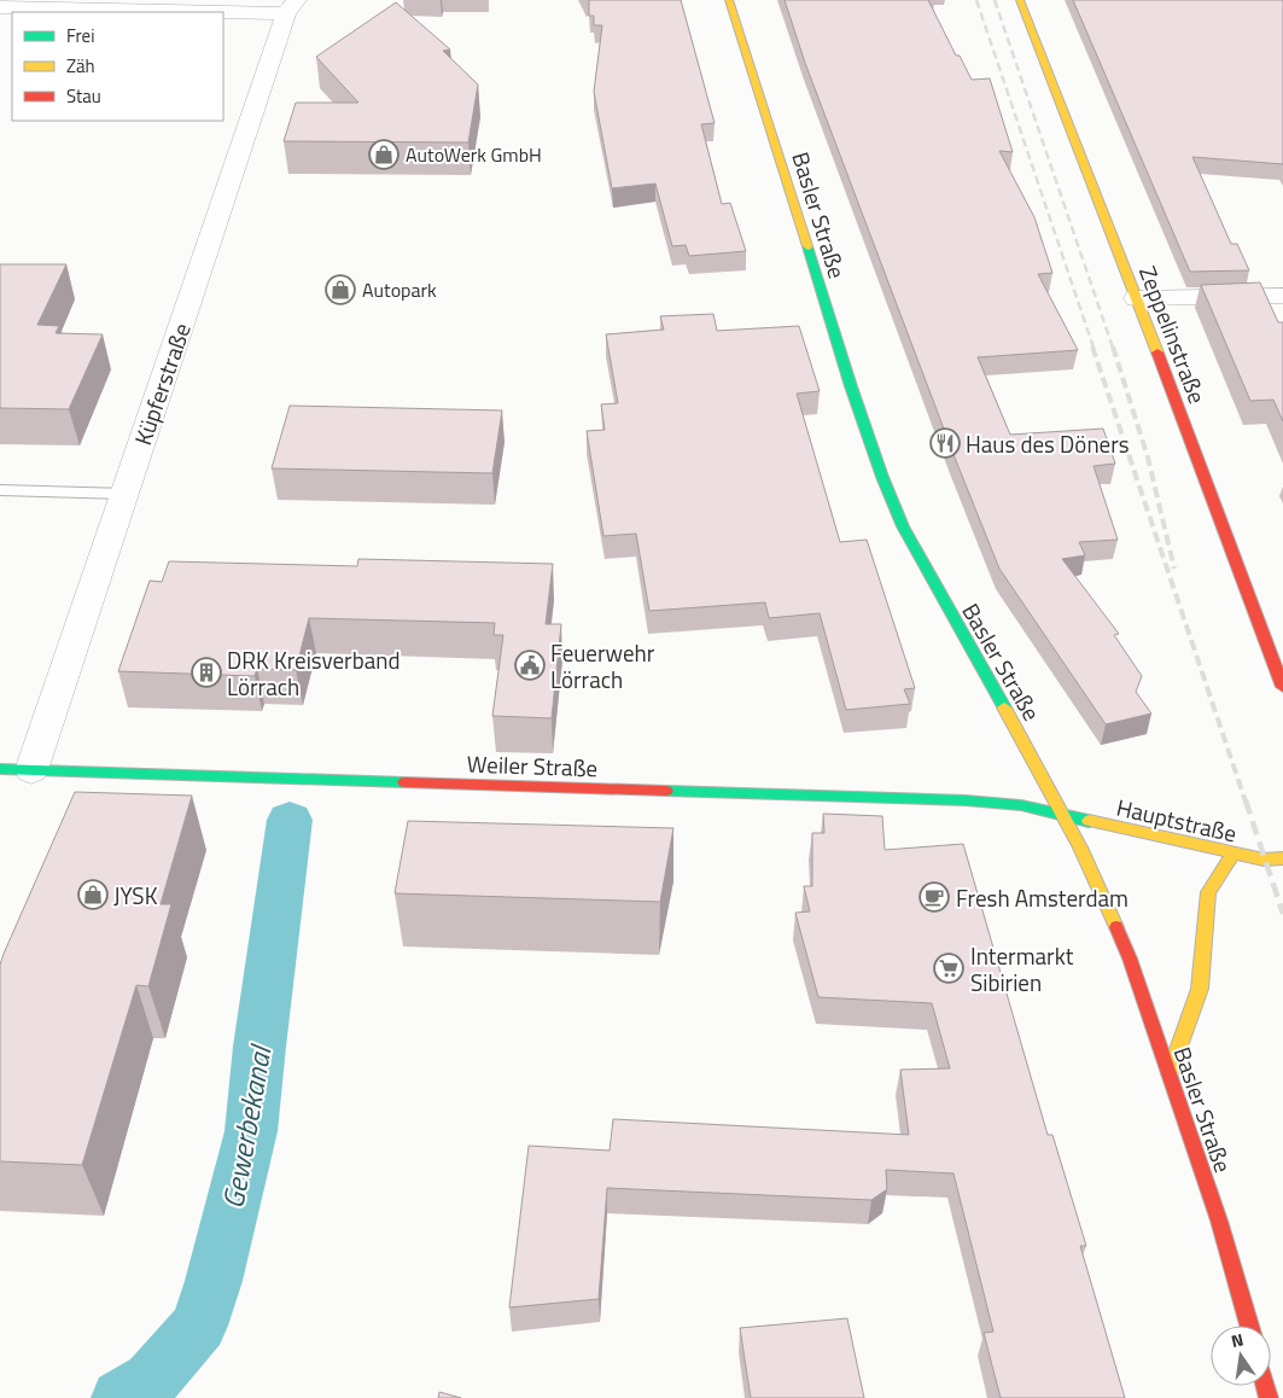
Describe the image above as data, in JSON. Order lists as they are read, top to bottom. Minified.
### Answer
{"streets":{"main road":["Basler Straße","Zeppelinstraße","Weiler Straße","Hauptstraße"],"street":["Küpferstraße"]},"crossings":[["Basler Straße","Weiler Straße"],["Basler Straße","Hauptstraße"],["Küpferstraße","Weiler Straße"],["Weiler Straße","Hauptstraße"]],"water":["Gewerbekanal"],"places":{"shop":["AutoWerk GmbH","Autopark","JYSK"],"restaurant":["Haus des Döners"],"public building":["Feuerwehr Lörrach"],"building":["DRK Kreisverband Lörrach"],"cafe":["Fresh Amsterdam"],"supermarket":["Intermarkt Sibirien"]},"legend":["Frei","Zäh","Stau"],"north":"top"}
